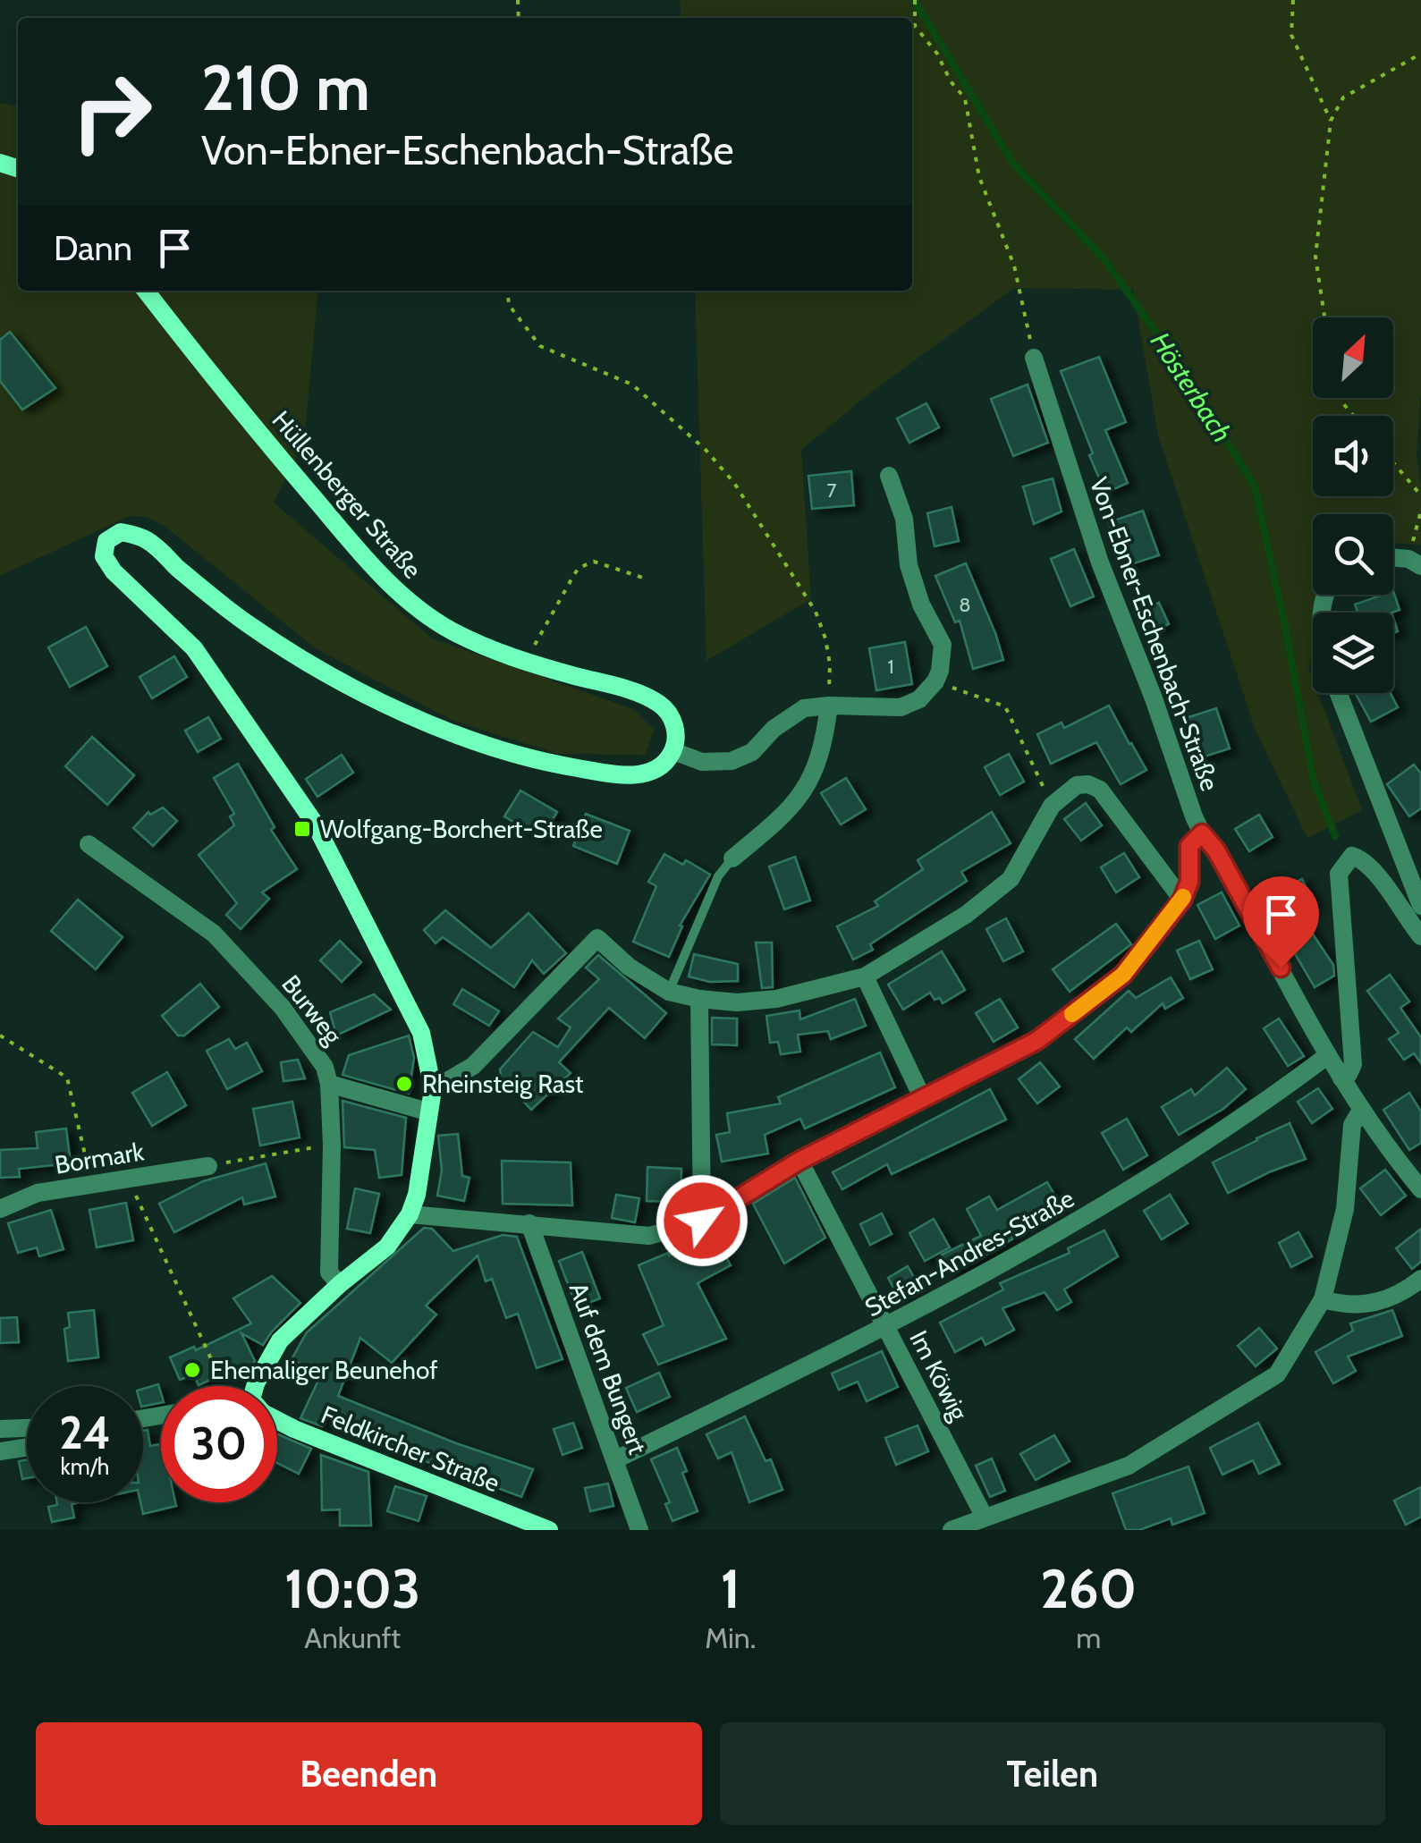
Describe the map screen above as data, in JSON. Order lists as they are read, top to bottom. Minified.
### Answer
{"streets":{"street":["Hüllenberger Straße","Von-Ebner-Eschenbach-Straße","Burweg","Bormark","Stefan-Andres-Straße","Auf dem Bungert","Im Köwig","Feldkircher Straße"]},"crossings":[["Von-Ebner-Eschenbach-Straße","Stefan-Andres-Straße"],["Stefan-Andres-Straße","Auf dem Bungert"],["Stefan-Andres-Straße","Im Köwig"]],"water":["Hösterbach"],"places":{"transit":["Wolfgang-Borchert-Straße"],"other":["Rheinsteig Rast","Ehemaliger Beunehof"]},"house_numbers":["7","8","1"],"north":"top right","page":{"turn":["210 m","Von-Ebner-Eschenbach-Straße"],"then":"Dann","speed":"24 km/h","limit":"30","eta":["10:03","Ankunft","1","Min.","260","m"],"buttons":["Beenden","Teilen"]}}
